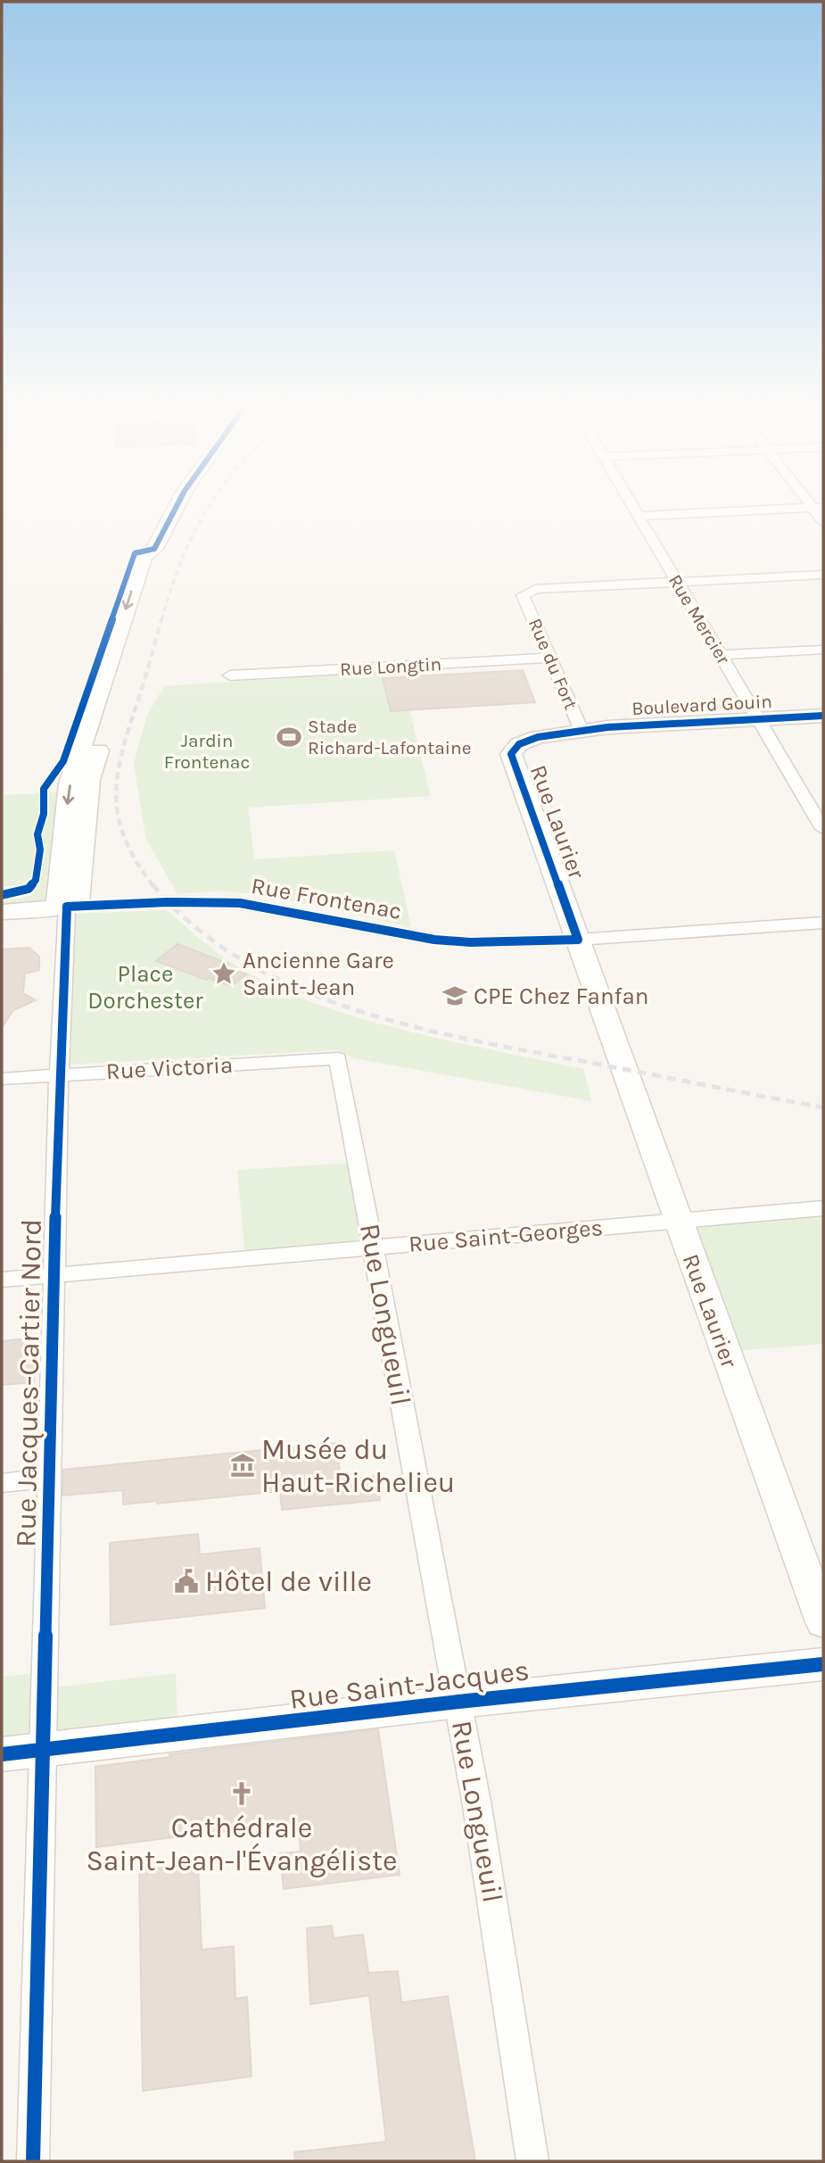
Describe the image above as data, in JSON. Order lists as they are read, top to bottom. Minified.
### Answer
{"streets":{"street":["Rue Mercier","Rue du Fort","Rue Longtin","Boulevard Gouin","Rue Laurier","Rue Frontenac","Rue Victoria","Rue Saint-Georges","Rue Longueuil","Rue Jacques-Cartier Nord","Rue Saint-Jacques"]},"crossings":[["Rue Mercier","Rue du Fort"],["Rue Mercier","Boulevard Gouin"],["Rue du Fort","Rue Longtin"],["Rue du Fort","Boulevard Gouin"],["Rue du Fort","Rue Laurier"],["Boulevard Gouin","Rue Laurier"],["Rue Laurier","Rue Frontenac"],["Rue Laurier","Rue Saint-Georges"],["Rue Frontenac","Rue Jacques-Cartier Nord"],["Rue Victoria","Rue Longueuil"],["Rue Victoria","Rue Jacques-Cartier Nord"],["Rue Saint-Georges","Rue Longueuil"],["Rue Saint-Georges","Rue Jacques-Cartier Nord"],["Rue Longueuil","Rue Saint-Jacques"],["Rue Jacques-Cartier Nord","Rue Saint-Jacques"]],"parks":["Jardin Frontenac","Place Dorchester"],"places":{"sports":["Stade Richard-Lafontaine"],"place":["Ancienne Gare Saint-Jean"],"school or university":["CPE Chez Fanfan"],"museum":["Musée du Haut-Richelieu"],"public building":["Hôtel de ville"],"church":["Cathédrale Saint-Jean-l'Évangéliste"]}}
